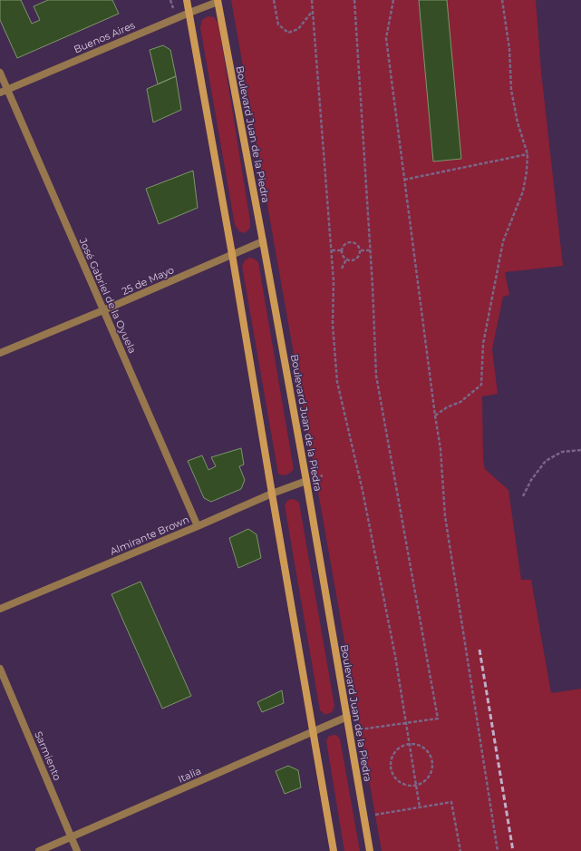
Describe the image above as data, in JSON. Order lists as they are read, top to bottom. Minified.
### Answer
{"streets":{"main road":["Boulevard Juan de la Piedra"],"street":["Buenos Aires","25 de Mayo","José Gabriel de la Oyuela","Almirante Brown","Sarmiento","Italia"]},"crossings":[["Buenos Aires","Boulevard Juan de la Piedra"],["Buenos Aires","José Gabriel de la Oyuela"],["Boulevard Juan de la Piedra","25 de Mayo"],["Boulevard Juan de la Piedra","Almirante Brown"],["Boulevard Juan de la Piedra","Italia"],["25 de Mayo","José Gabriel de la Oyuela"],["José Gabriel de la Oyuela","Almirante Brown"],["Sarmiento","Italia"]]}
